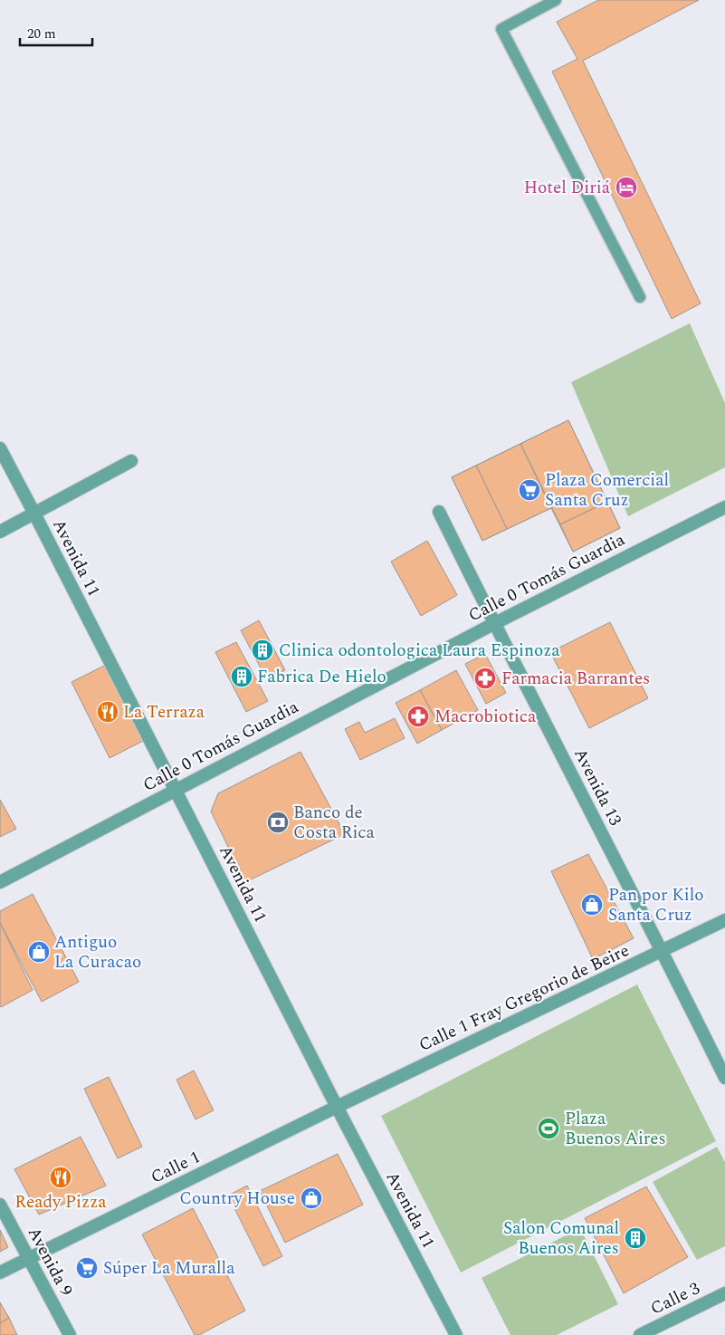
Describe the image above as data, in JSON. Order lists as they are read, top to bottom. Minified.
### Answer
{"streets":{"street":["Avenida 11","Calle 0 Tomás Guardia","Avenida 13","Calle 1 Fray Gregorio de Beire","Calle 1","Avenida 9","Calle 3"]},"crossings":[["Avenida 11","Calle 0 Tomás Guardia"],["Avenida 11","Calle 1 Fray Gregorio de Beire"],["Avenida 11","Calle 1"],["Calle 0 Tomás Guardia","Avenida 13"],["Avenida 13","Calle 1 Fray Gregorio de Beire"],["Calle 1 Fray Gregorio de Beire","Calle 1"],["Calle 1","Avenida 9"]],"places":{"hotel":["Hotel Diriá"],"supermarket":["Plaza Comercial Santa Cruz","Súper La Muralla"],"building":["Clinica odontologica Laura Espinoza","Fabrica De Hielo","Salon Comunal Buenos Aires"],"pharmacy":["Farmacia Barrantes","Macrobiotica"],"restaurant":["La Terraza","Ready Pizza"],"bank":["Banco de Costa Rica"],"shop":["Pan por Kilo Santa Cruz","Antiguo La Curacao","Country House"],"sports":["Plaza Buenos Aires"]},"scale_bar":"20 m"}
